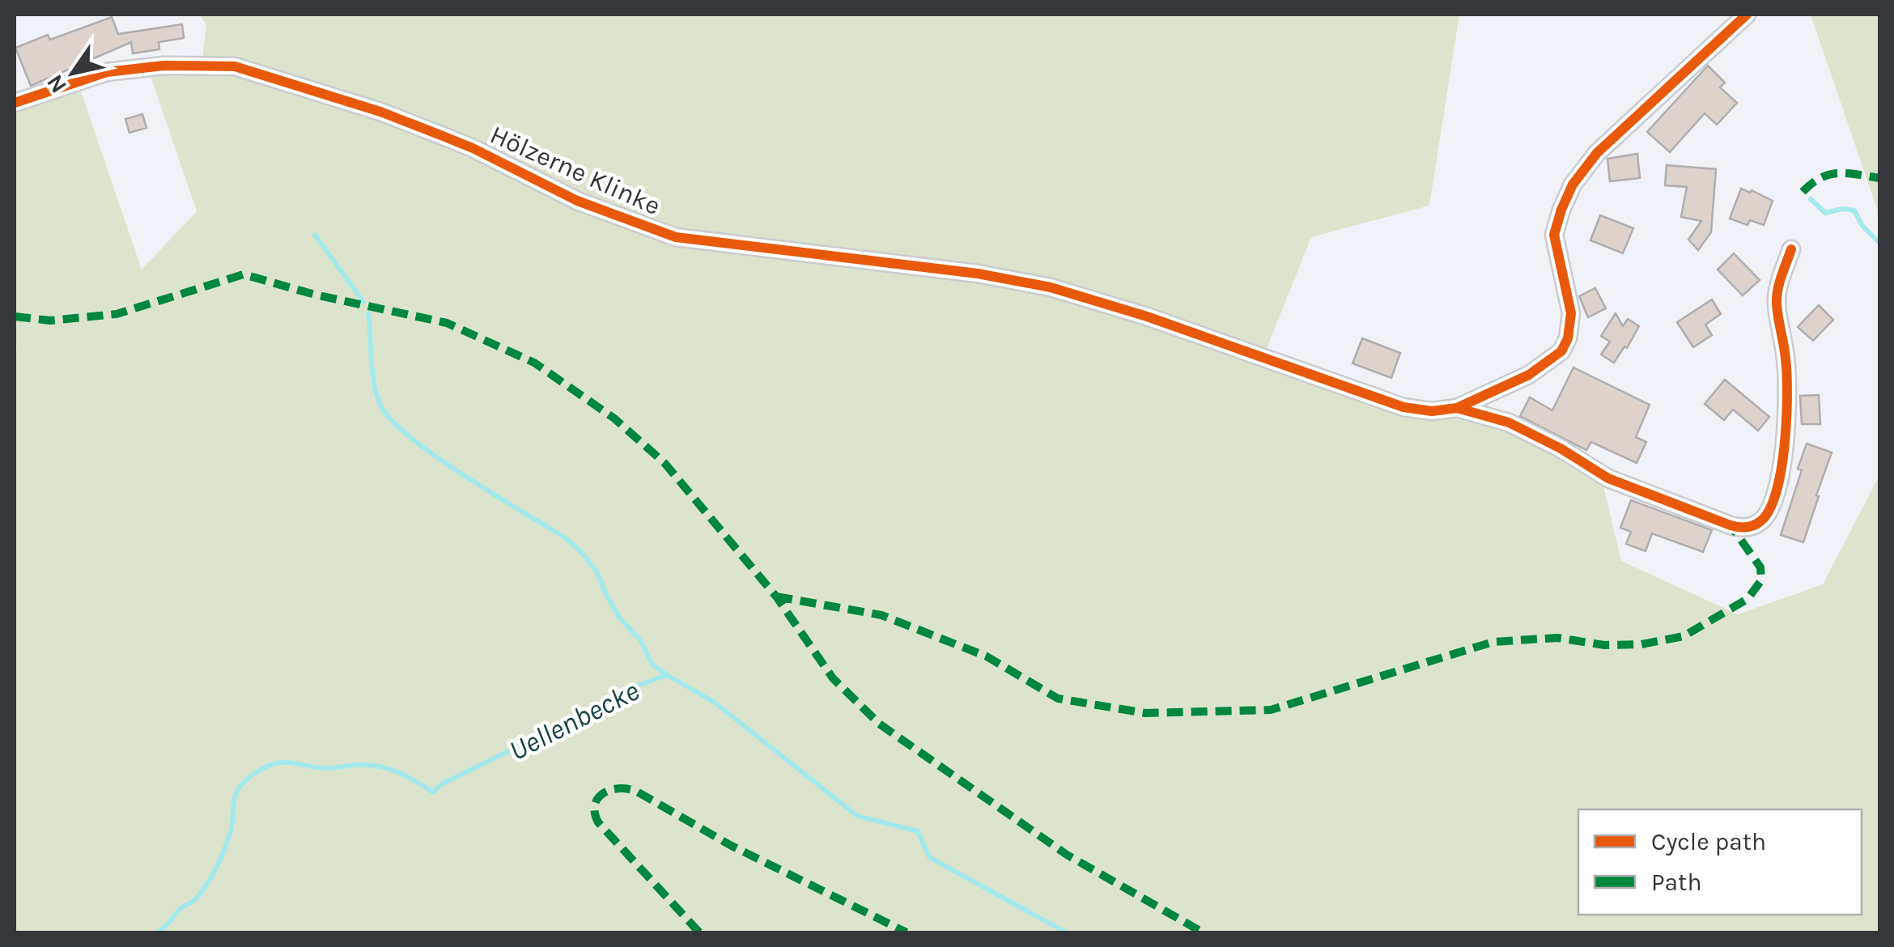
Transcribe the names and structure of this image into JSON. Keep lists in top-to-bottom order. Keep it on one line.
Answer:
{"streets":{"street":["Hölzerne Klinke"]},"water":["Uellenbecke"],"legend":["Cycle path","Path"],"north":"bottom left"}
